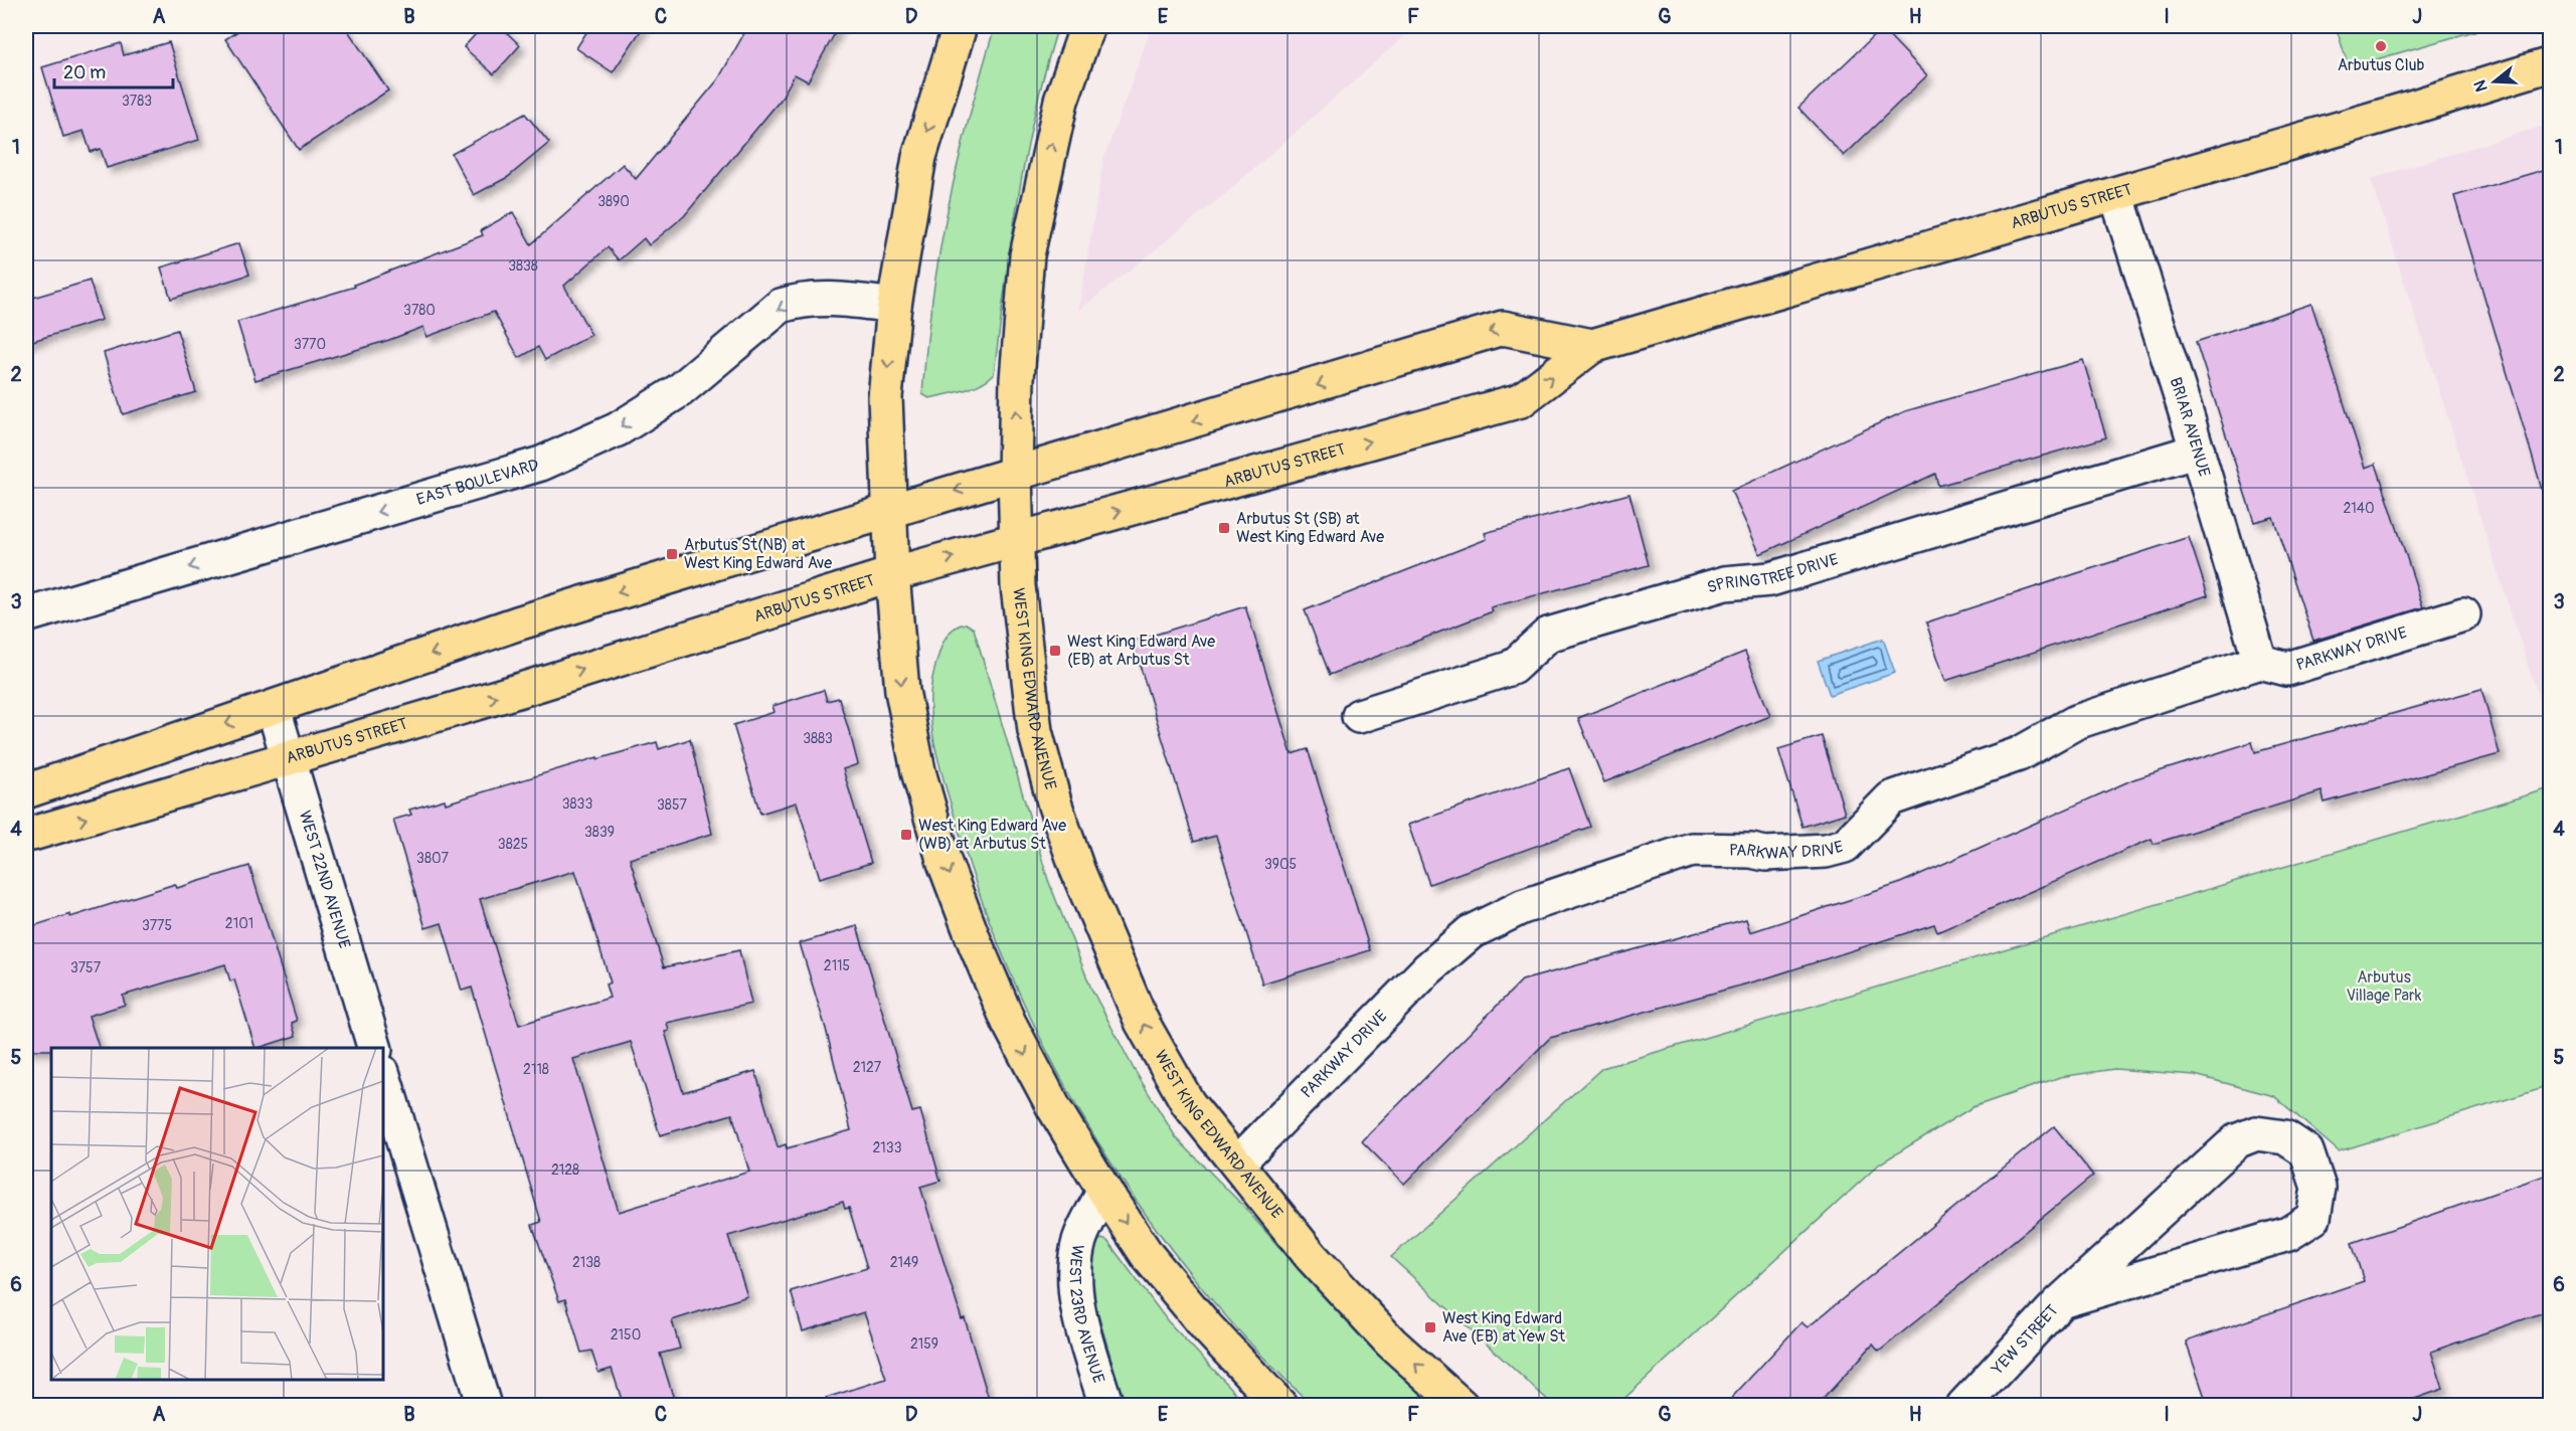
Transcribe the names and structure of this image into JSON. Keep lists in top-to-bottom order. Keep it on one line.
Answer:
{"streets":{"main road":["ARBUTUS STREET","WEST KING EDWARD AVENUE"],"street":["BRIAR AVENUE","EAST BOULEVARD","SPRINGTREE DRIVE","PARKWAY DRIVE","WEST 22ND AVENUE","WEST 23RD AVENUE","YEW STREET"]},"crossings":[["ARBUTUS STREET","BRIAR AVENUE"],["ARBUTUS STREET","WEST KING EDWARD AVENUE"],["ARBUTUS STREET","WEST 22ND AVENUE"],["BRIAR AVENUE","SPRINGTREE DRIVE"],["BRIAR AVENUE","PARKWAY DRIVE"],["PARKWAY DRIVE","WEST KING EDWARD AVENUE"]],"one_way":["EAST BOULEVARD"],"parks":["Arbutus Village Park"],"places":{"other":["Arbutus Club"],"transit":["Arbutus St (SB) at West King Edward Ave","Arbutus St(NB) at West King Edward Ave","West King Edward Ave (EB) at Arbutus St","West King Edward Ave (WB) at Arbutus St","West King Edward Ave (EB) at Yew St"]},"house_numbers":["3783","3890","3838","3780","3770","2140","3883","3833","3857","3839","3825","3807","3905","2101","3775","2115","3757","2127","2118","2133","2128","2138","2149","2150","2159"],"scale_bar":"20 m","north":"left","grid":{"columns":["A","B","C","D","E","F","G","H","I","J"],"rows":["1","2","3","4","5","6"]}}
